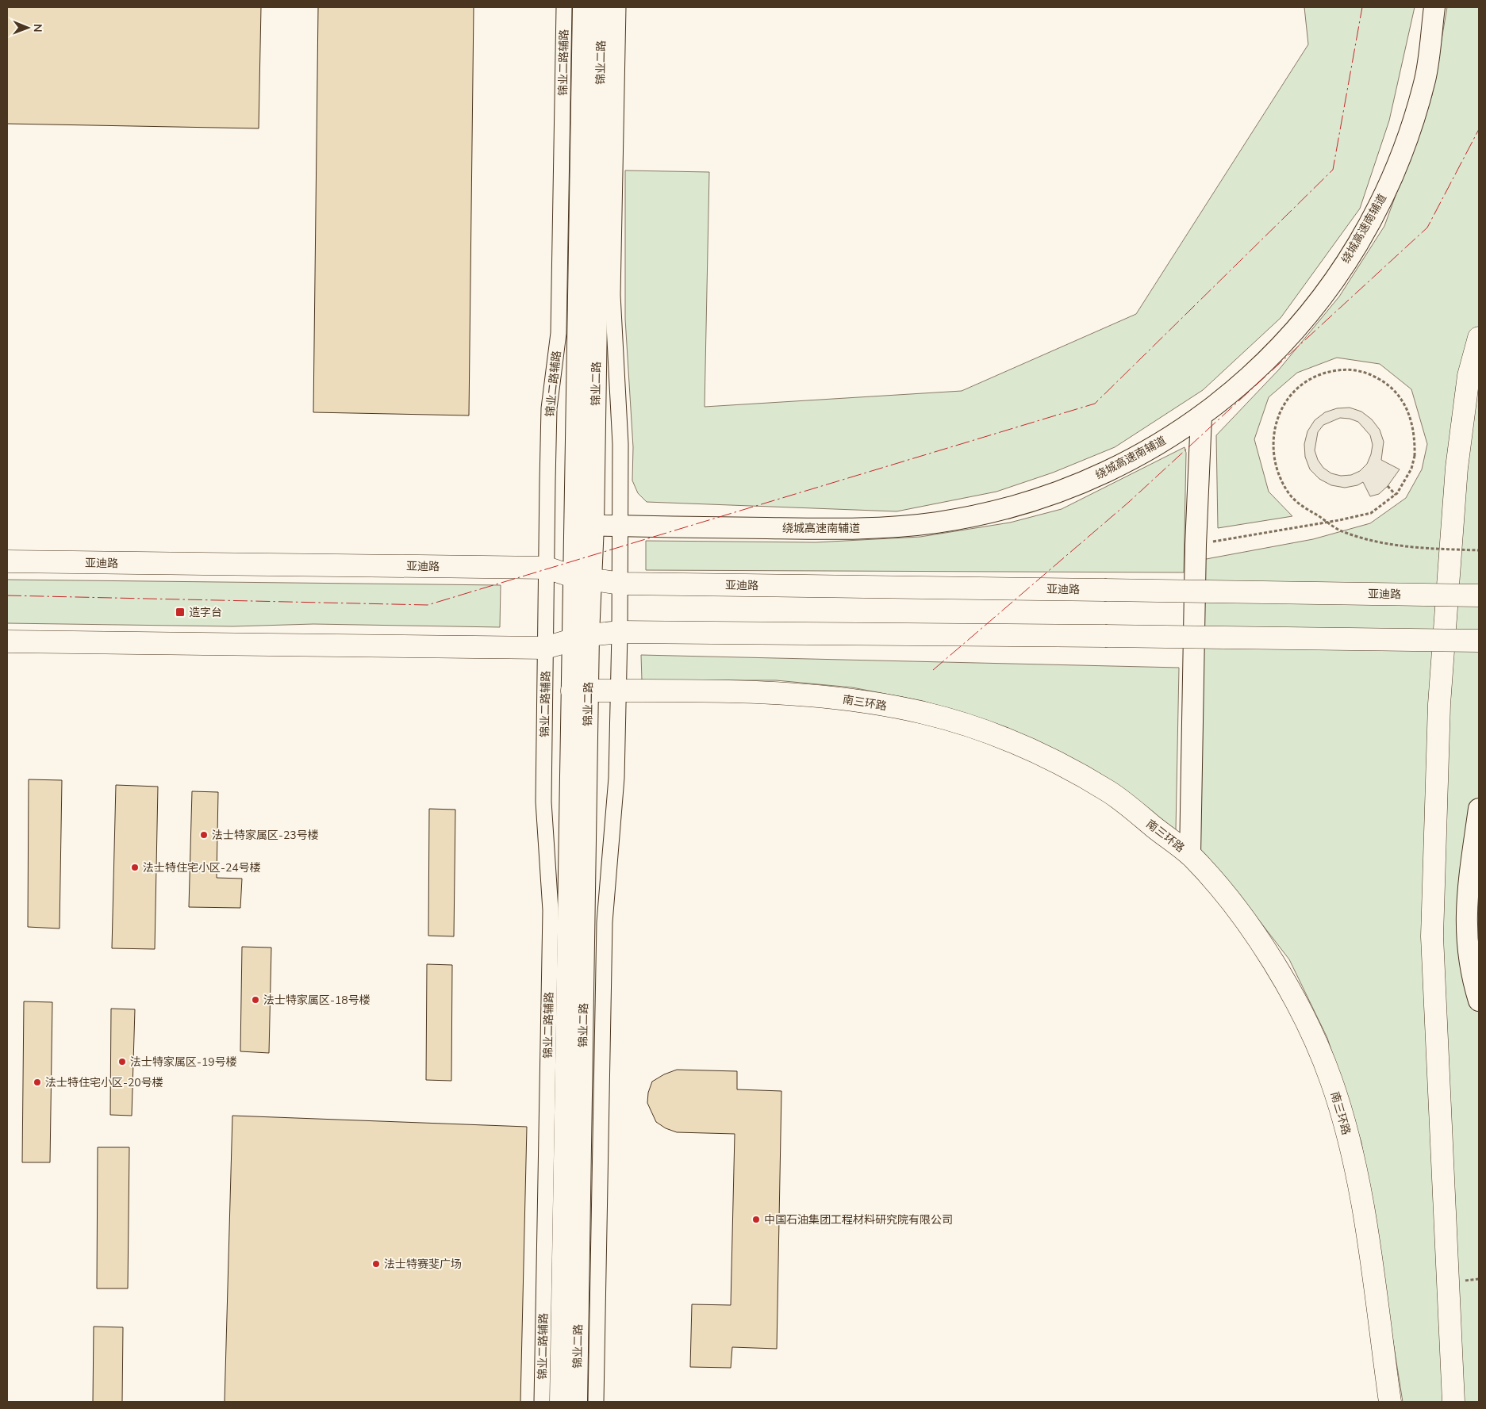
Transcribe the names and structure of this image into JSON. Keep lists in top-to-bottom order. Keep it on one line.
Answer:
{"streets":{"highway":["亚迪路","南三环路"],"main road":["锦业二路","绕城高速南辅道"],"street":["锦业二路辅路"]},"crossings":[["锦业二路辅路","亚迪路"],["锦业二路","绕城高速南辅道"],["锦业二路","亚迪路"],["锦业二路","南三环路"]],"places":{"transit":["造字台"],"other":["法士特家属区-23号楼","法士特住宅小区-24号楼","法士特家属区-18号楼","法士特家属区-19号楼","法士特住宅小区-20号楼","中国石油集团工程材料研究院有限公司","法士特赛斐广场"]},"north":"right"}
